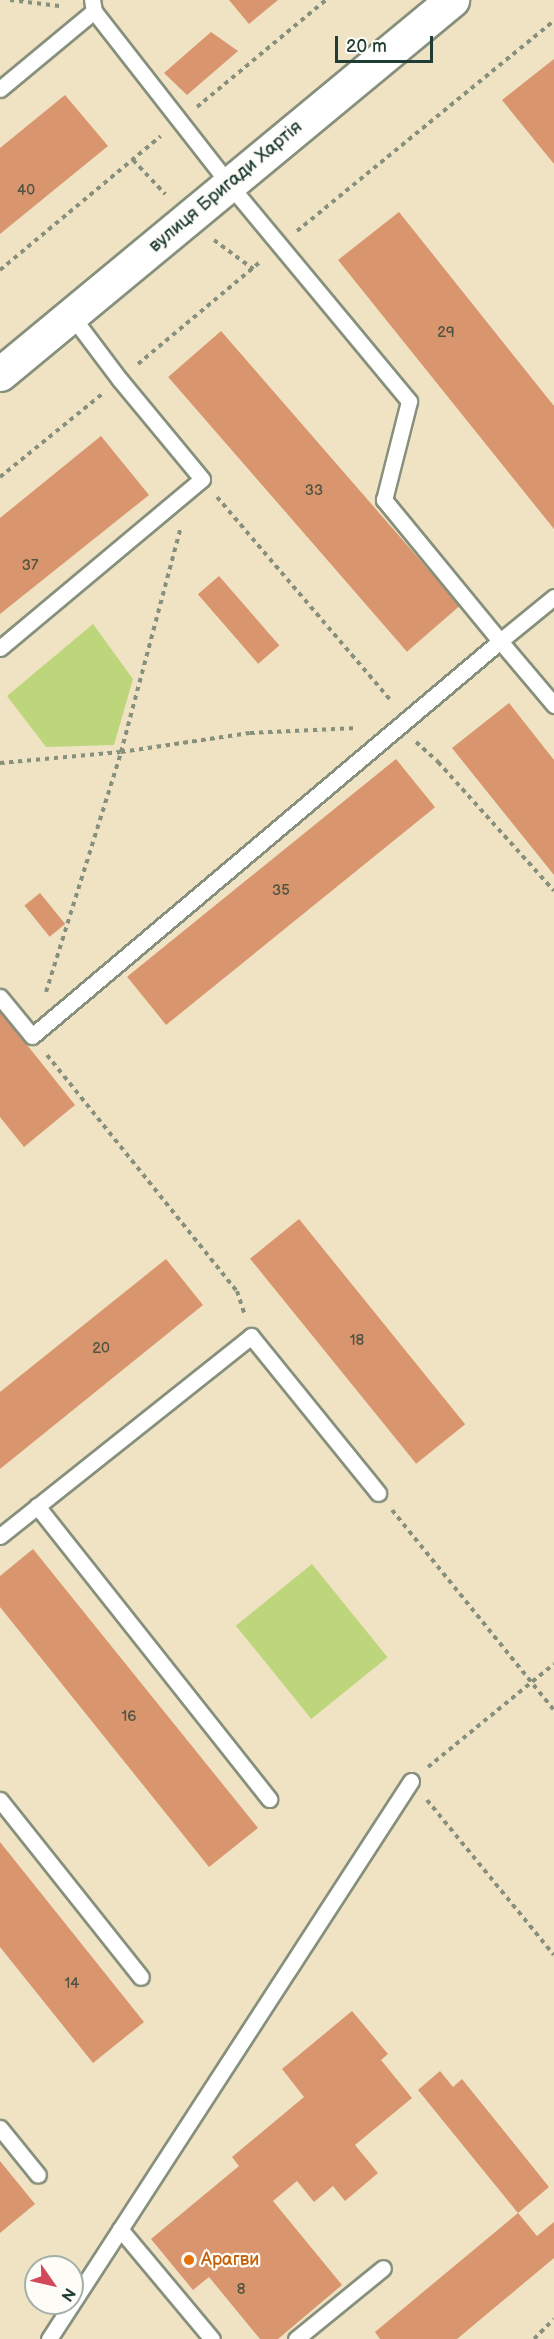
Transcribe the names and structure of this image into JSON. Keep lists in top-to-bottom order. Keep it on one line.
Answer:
{"streets":{"street":["вулиця Бригади Хартія"]},"places":["Арагви"],"house_numbers":["40","29","33","37","35","18","20","16","14","8"],"scale_bar":"20 m","north":"bottom right"}
